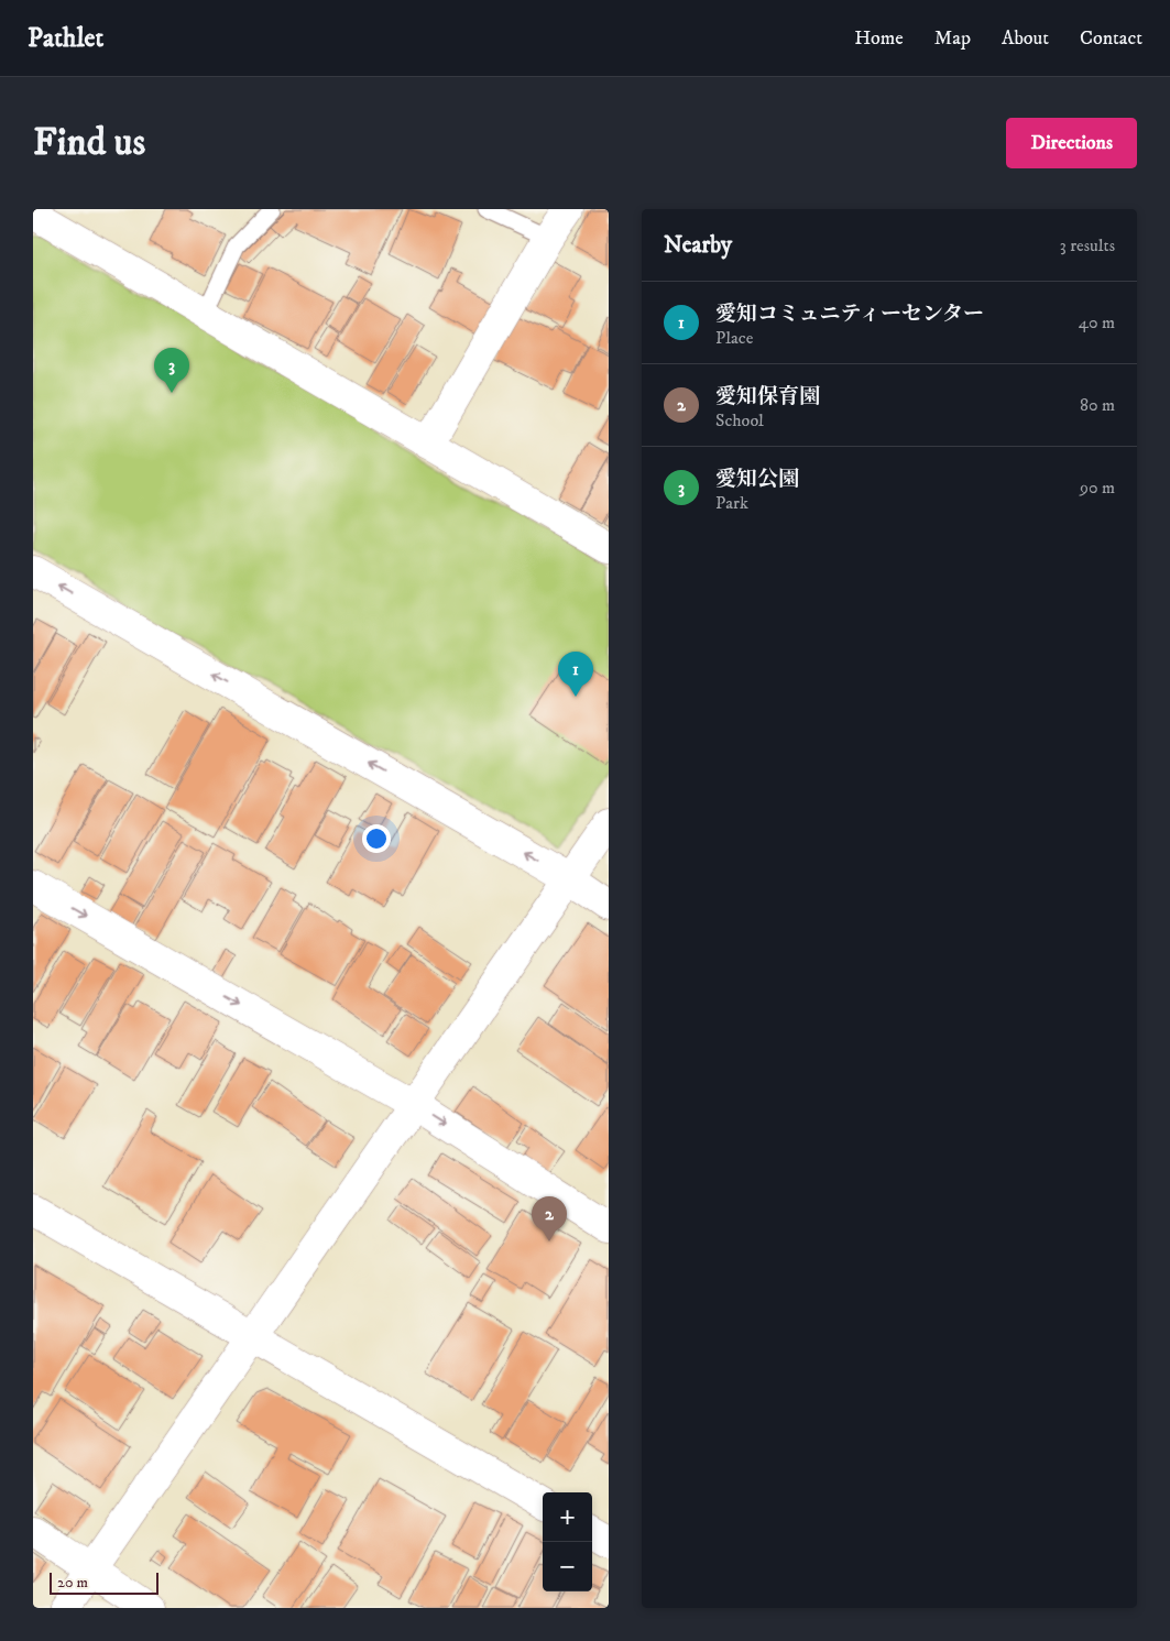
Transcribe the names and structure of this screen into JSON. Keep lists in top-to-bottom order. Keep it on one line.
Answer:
{"scale_bar":"20 m","page":{"header":"Pathlet","nav":["Home","Map","About","Contact"],"buttons":"Directions","title":"Find us","heading":["Nearby","3 results"],"list":[{"mark":"1","name":"愛知コミュニティーセンター","note":"Place","value":"40 m"},{"mark":"2","name":"愛知保育園","note":"School","value":"80 m"},{"mark":"3","name":"愛知公園","note":"Park","value":"90 m"}],"pins":["3","1","2"],"map_buttons":["+","−"],"scale":"20 m"}}
